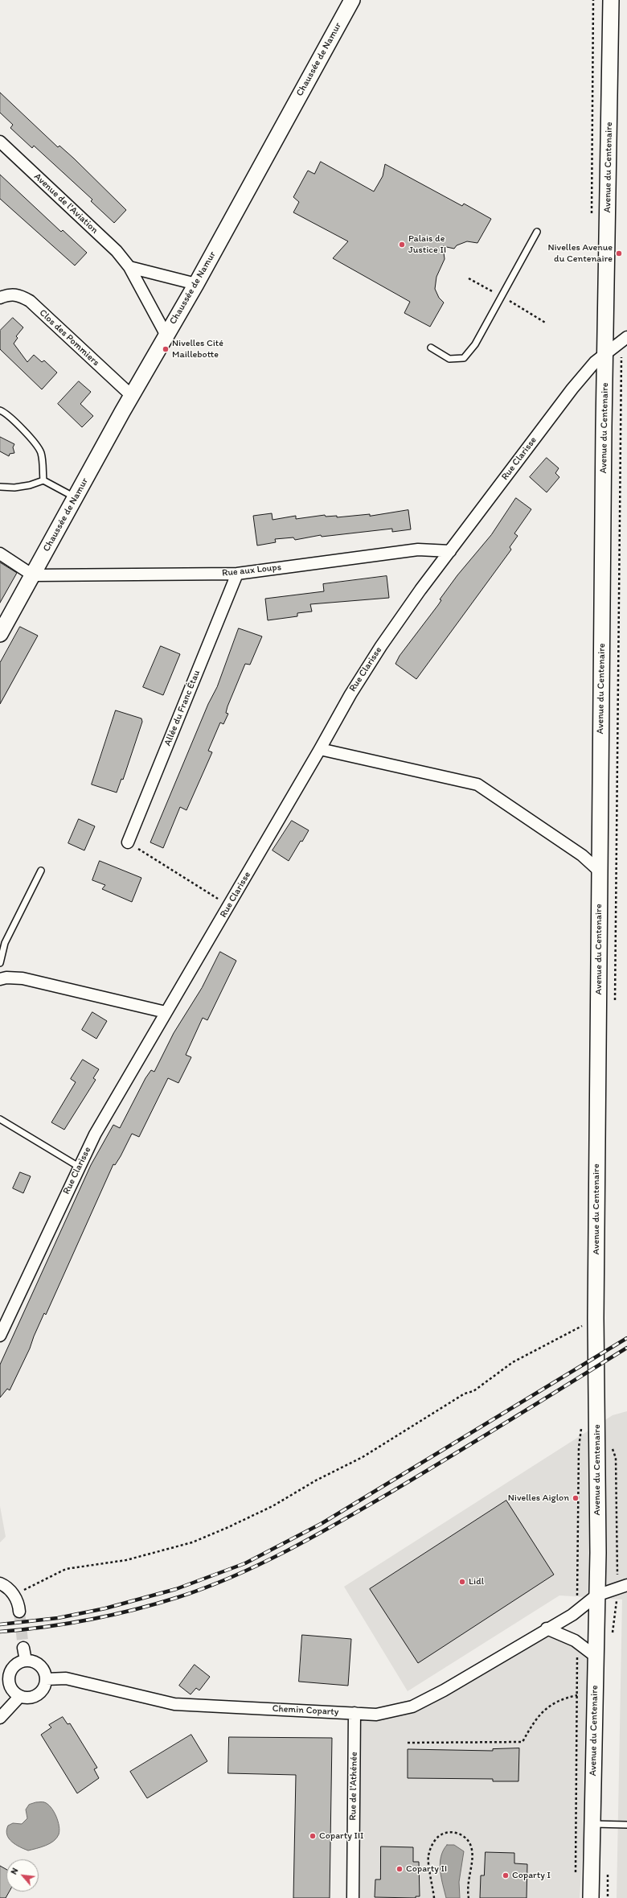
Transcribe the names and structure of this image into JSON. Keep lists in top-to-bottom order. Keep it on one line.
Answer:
{"streets":{"main road":["Chaussée de Namur","Avenue du Centenaire"],"street":["Avenue de l'Aviation","Clos des Pommiers","Rue Clarisse","Rue aux Loups","Allée du Franc Étau","Chemin Coparty","Rue de l'Athénée"]},"crossings":[["Chaussée de Namur","Avenue de l'Aviation"],["Chaussée de Namur","Clos des Pommiers"],["Chaussée de Namur","Rue aux Loups"],["Avenue du Centenaire","Rue Clarisse"],["Avenue du Centenaire","Chemin Coparty"],["Rue Clarisse","Rue aux Loups"],["Rue aux Loups","Allée du Franc Étau"],["Chemin Coparty","Rue de l'Athénée"]],"places":["Palais de Justice II","Nivelles Avenue du Centenaire","Nivelles Cité Maillebotte","Nivelles Aiglon","Lidl","Coparty III","Coparty II","Coparty I"],"north":"top left"}
